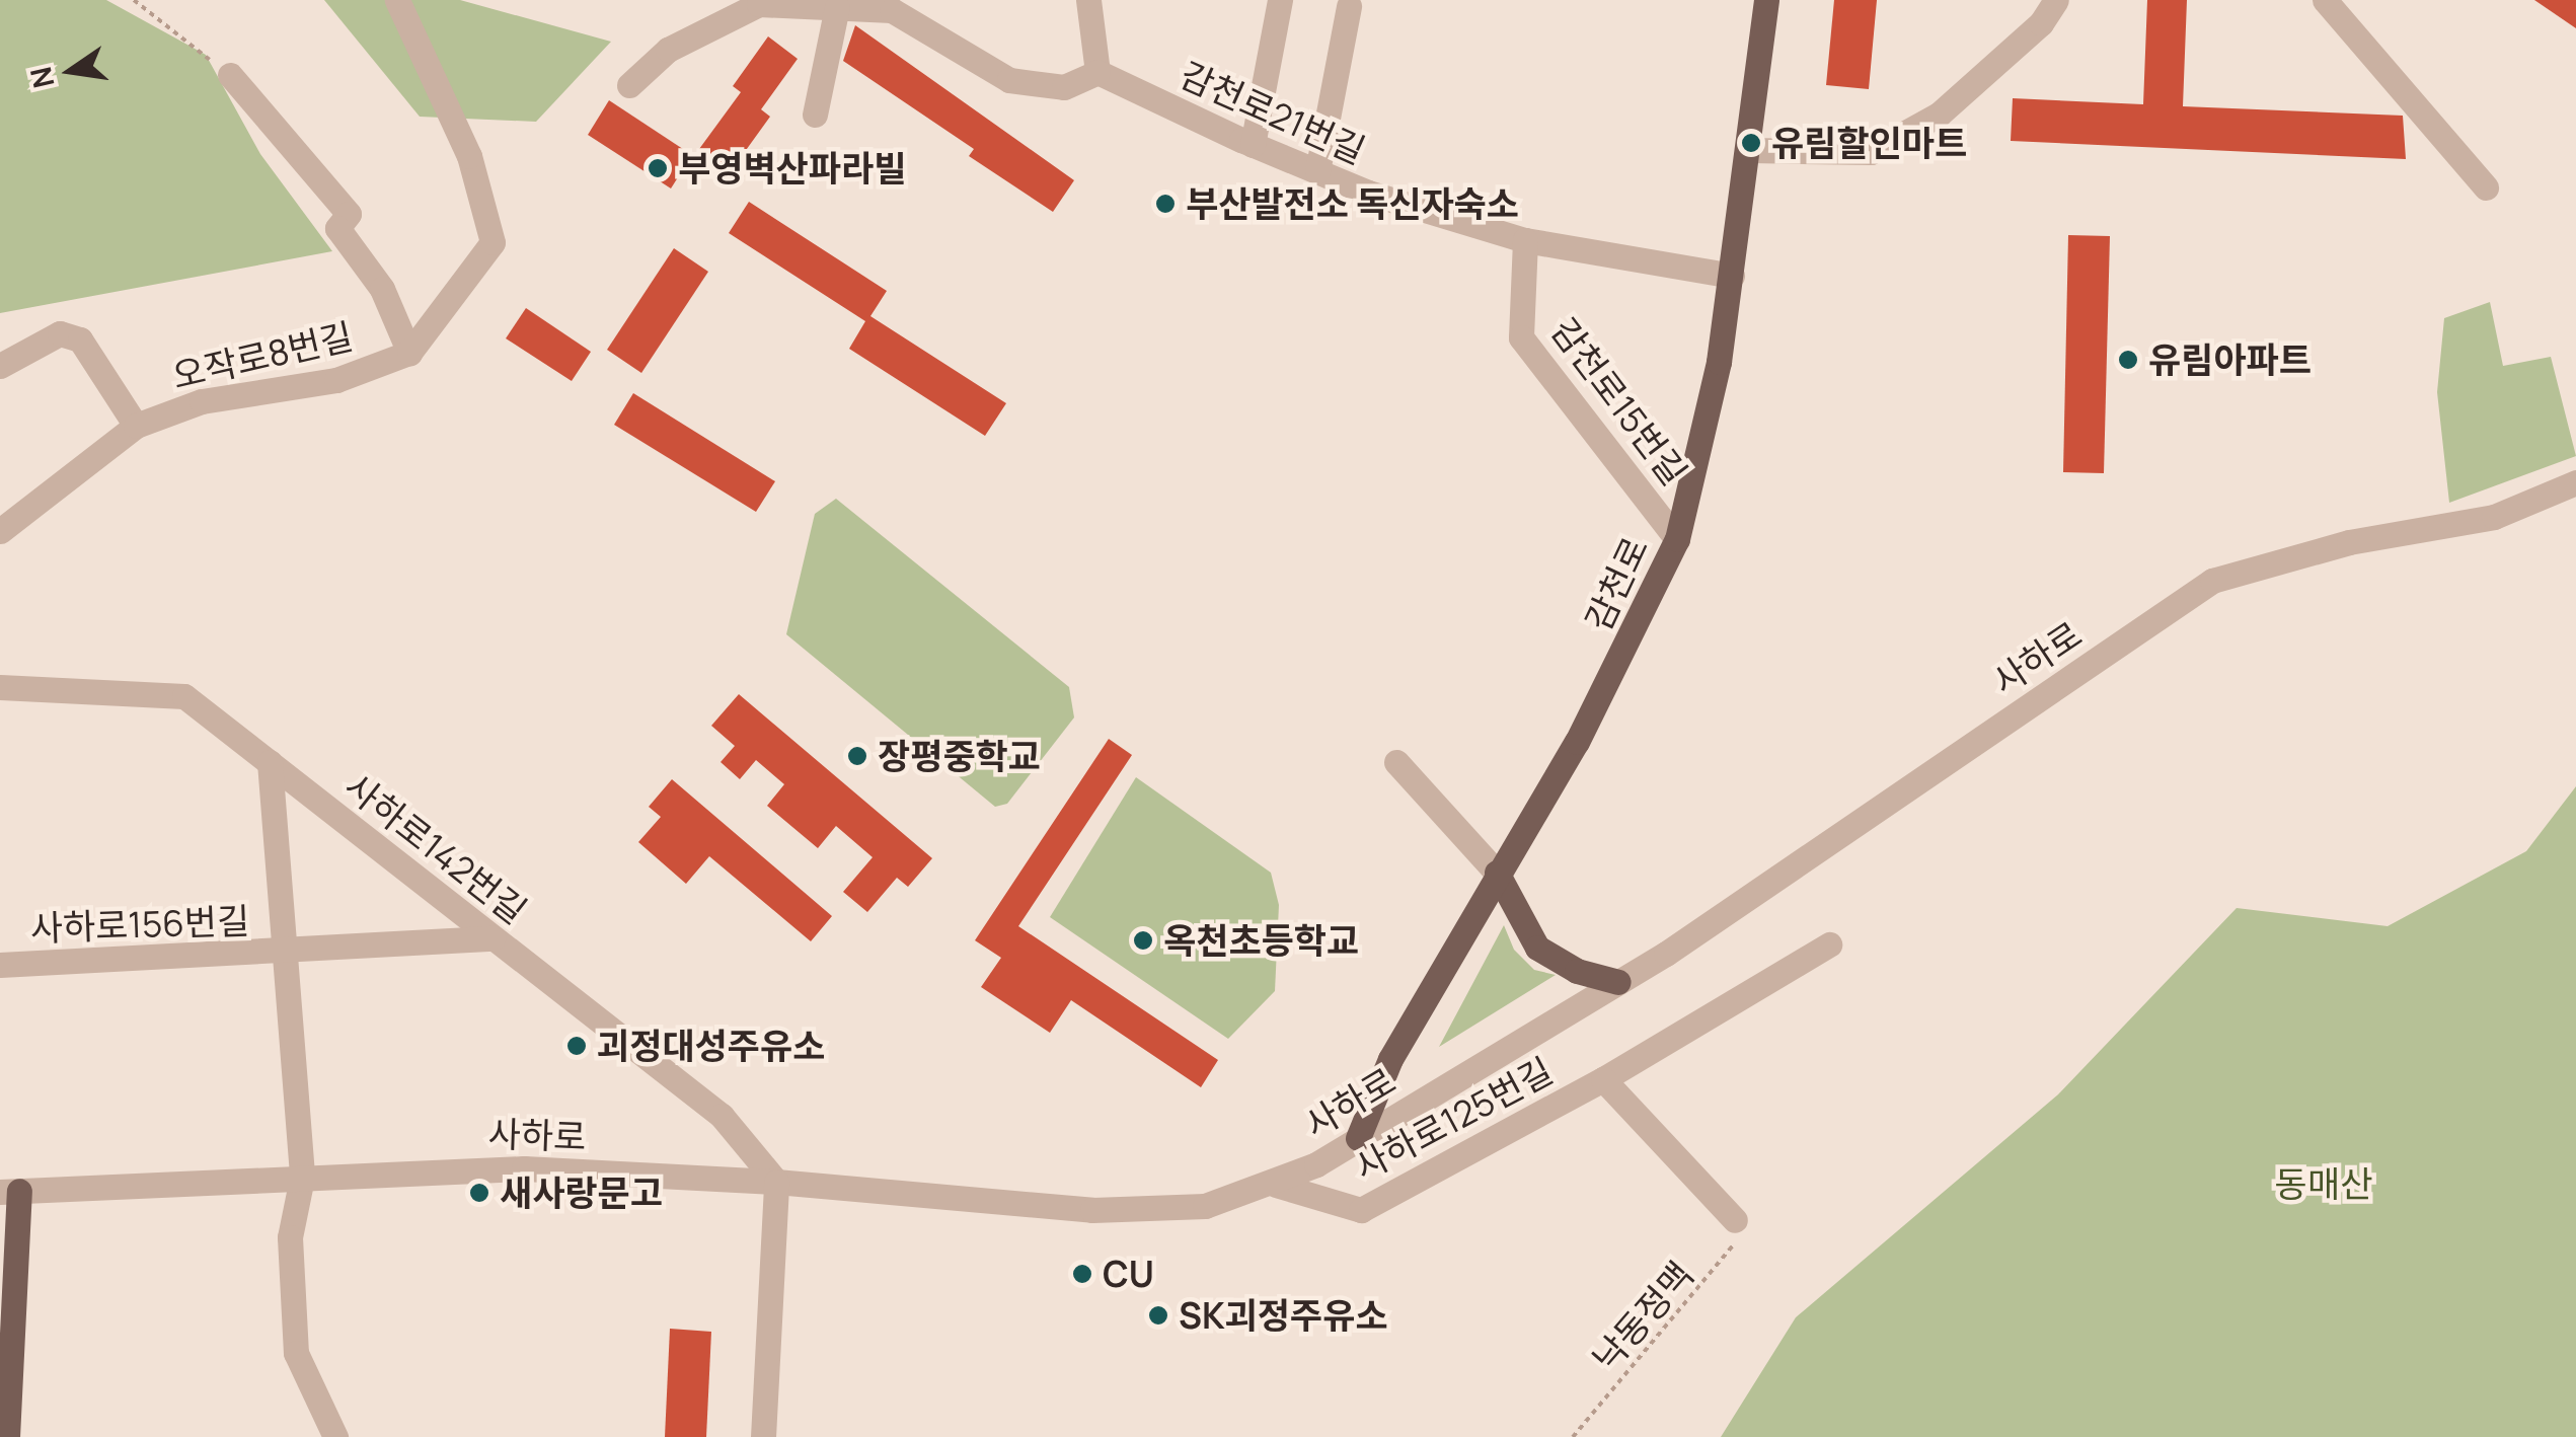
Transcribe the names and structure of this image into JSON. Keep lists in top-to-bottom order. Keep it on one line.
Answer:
{"streets":{"main road":["감천로"],"street":["감천로21번길","오작로8번길","감천로15번길","사하로","사하로142번길","사하로156번길","사하로125번길"],"path":["낙동정맥"]},"crossings":[["감천로21번길","감천로15번길"],["감천로21번길","감천로"],["감천로15번길","감천로"],["감천로","사하로"],["사하로","사하로142번길"],["사하로","사하로156번길"],["사하로","사하로125번길"],["사하로142번길","사하로156번길"],["사하로125번길","낙동정맥"]],"parks":["동매산"],"places":["유림할인마트","부영벽산파라빌","부산발전소 독신자숙소","유림아파트","장평중학교","옥천초등학교","괴정대성주유소","새사랑문고","CU","SK괴정주유소"],"north":"left"}
